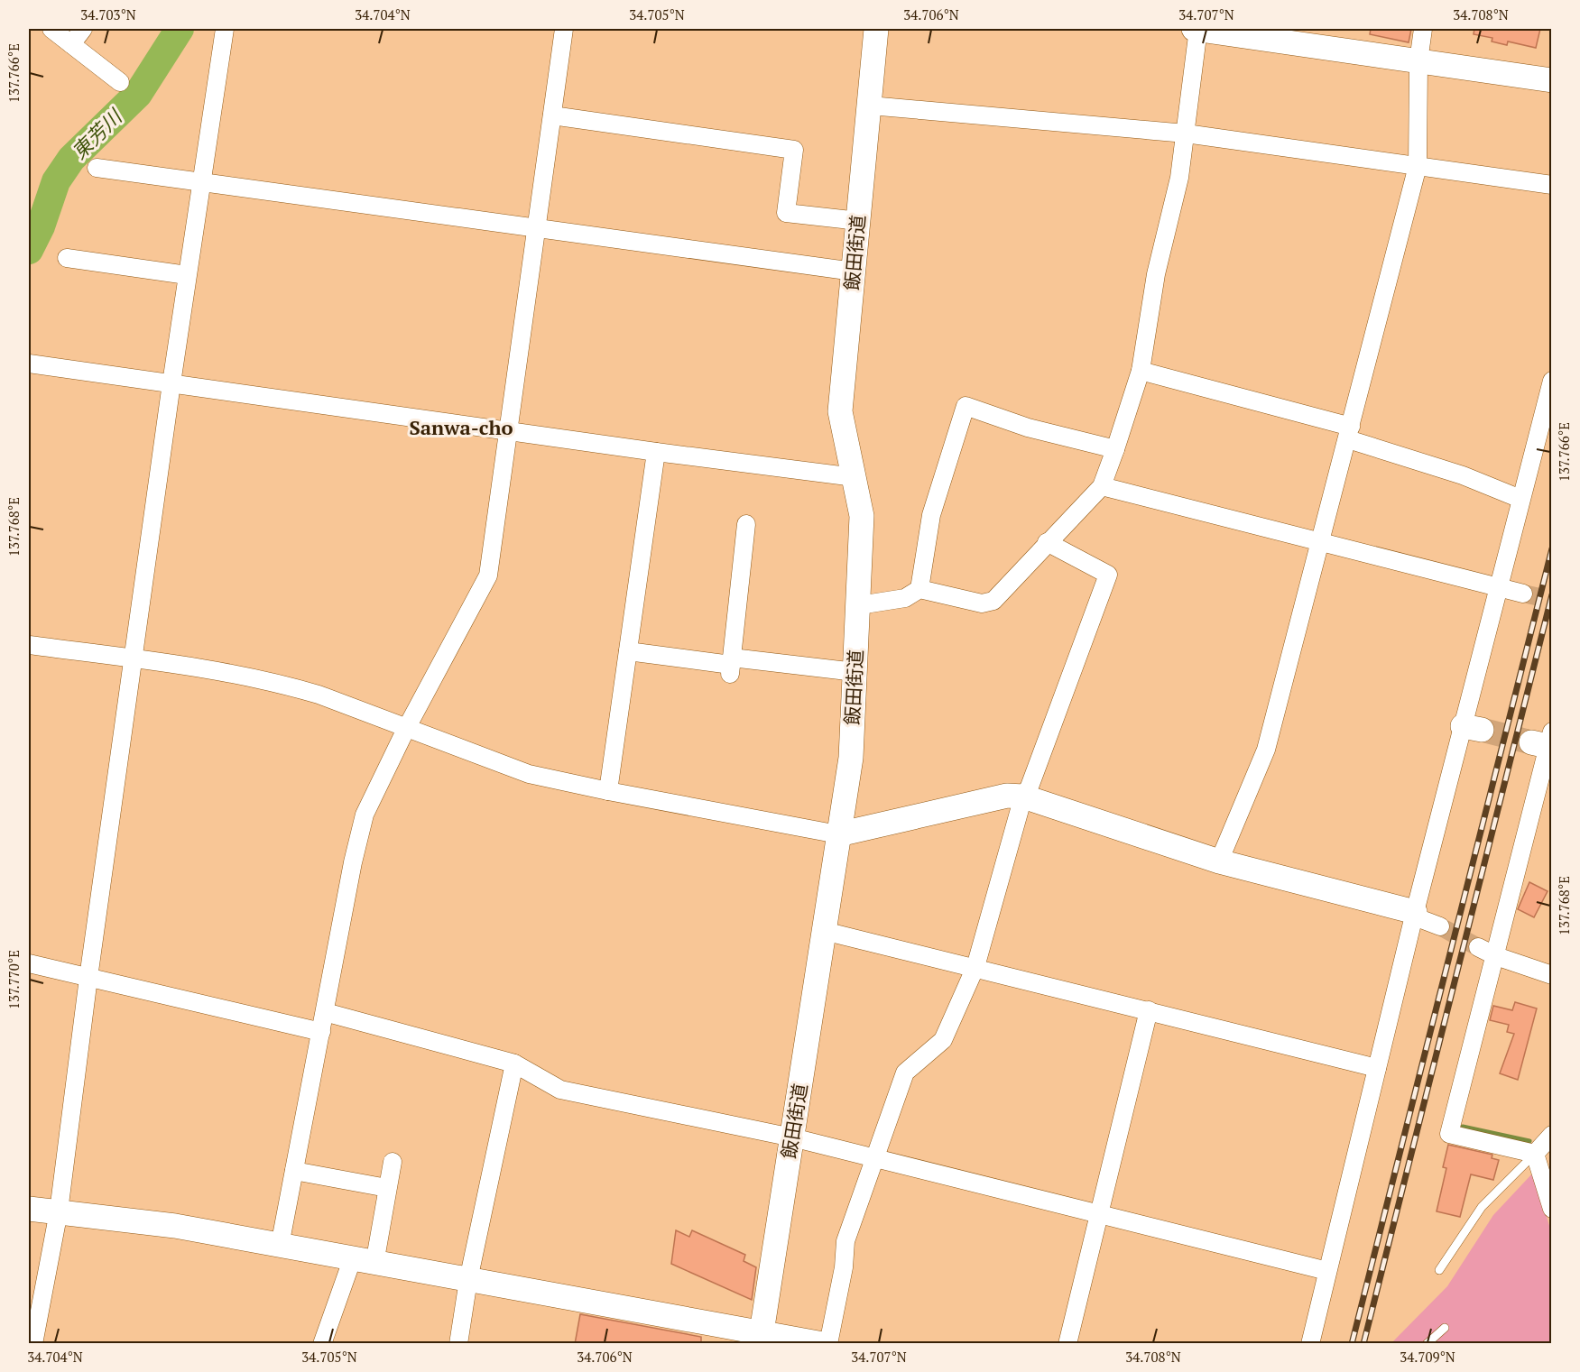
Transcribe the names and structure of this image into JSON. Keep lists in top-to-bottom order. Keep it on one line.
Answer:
{"streets":{"street":["飯田街道"]},"districts":["Sanwa-cho"],"water":["東芳川"],"coordinates":["34.703°N","34.704°N","34.705°N","34.706°N","34.707°N","34.708°N","137.766°E","137.768°E","137.770°E","34.709°N"]}
